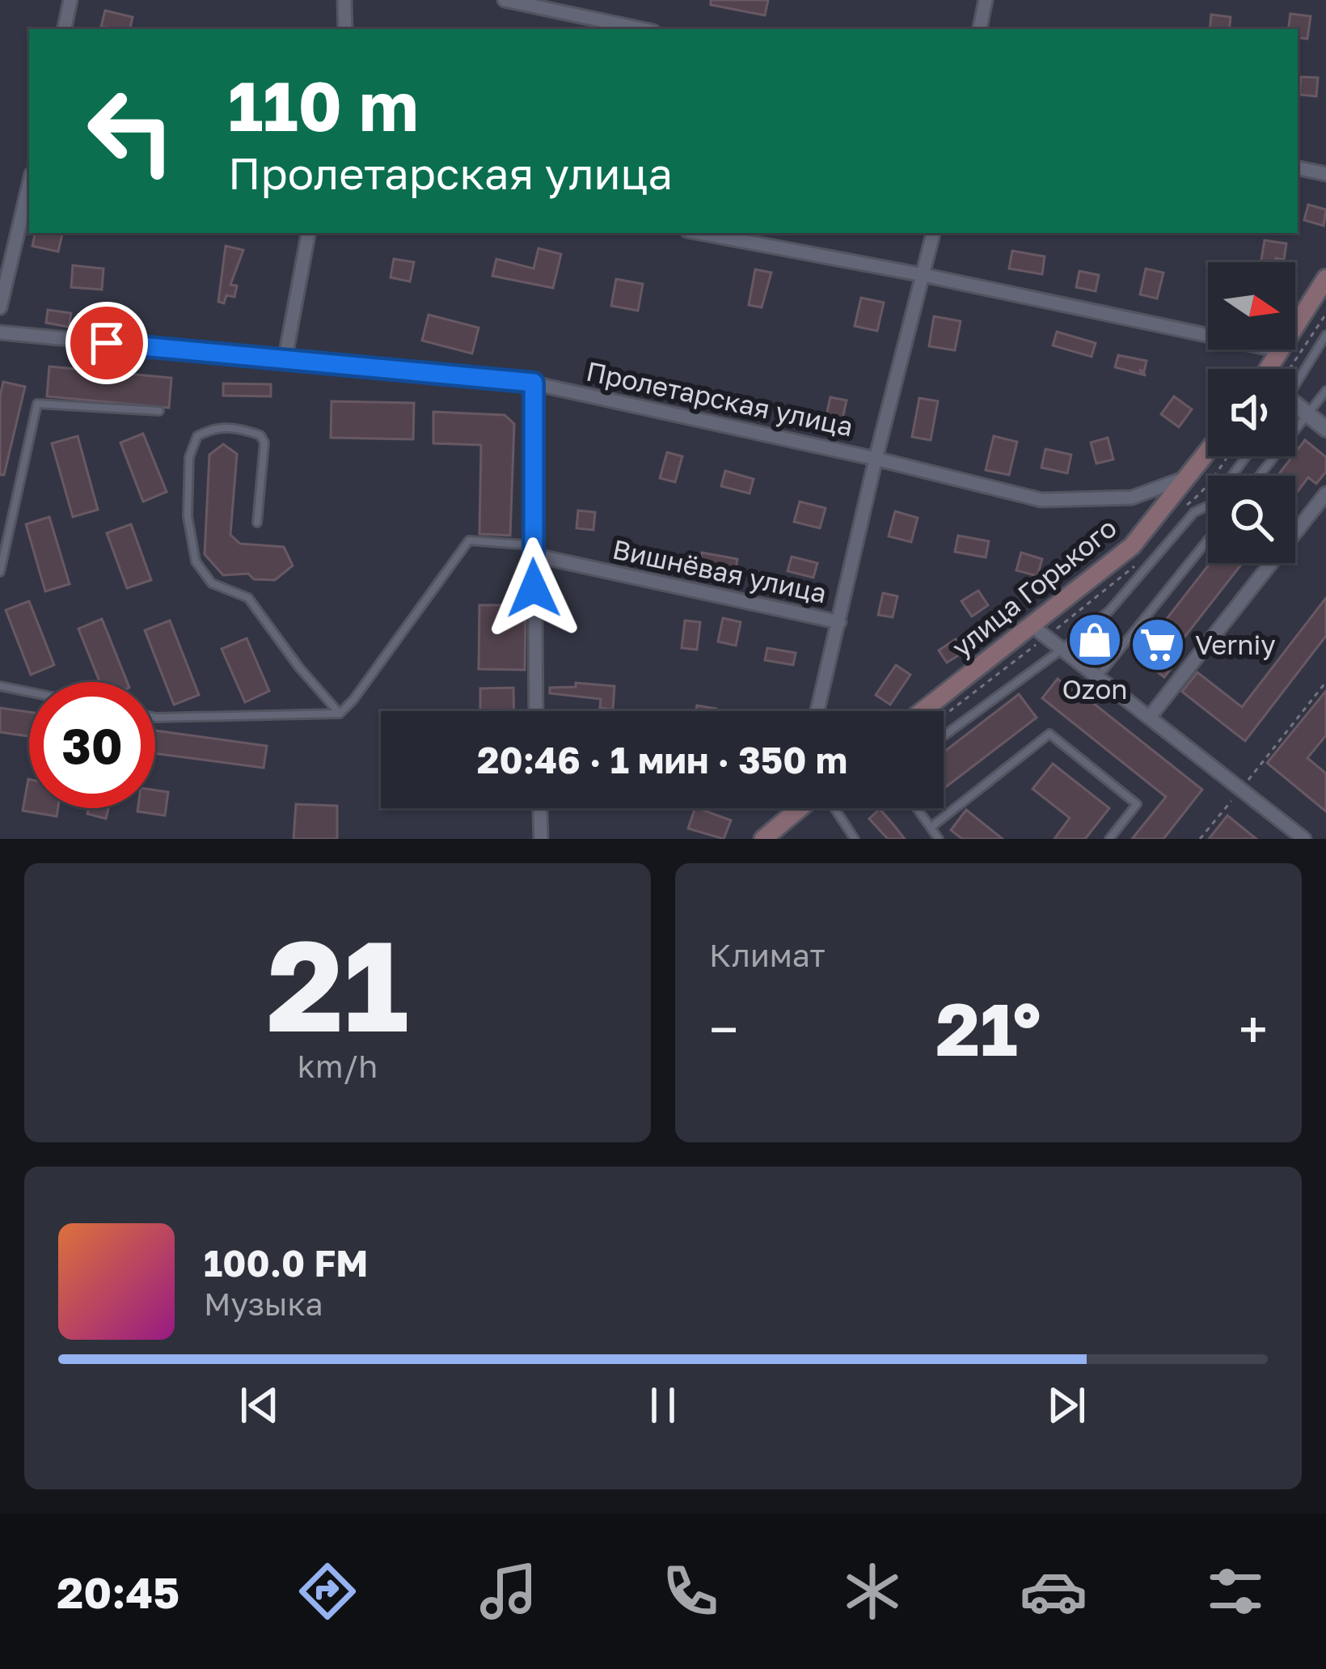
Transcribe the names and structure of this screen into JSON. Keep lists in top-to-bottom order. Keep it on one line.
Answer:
{"streets":{"main road":["улица Горького"],"street":["Пролетарская улица","Вишнёвая улица"]},"crossings":[["Пролетарская улица","улица Горького"]],"places":{"shop":["Ozon"],"supermarket":["Verniy"]},"north":"right","page":{"turn":["110 m","Пролетарская улица"],"limit":"30","trip":"20:46 · 1 мин · 350 m","tile":[["21","km/h"],"Климат"],"heat":["−","21°","+"],"song":["100.0 FM","Музыка"],"tabs":"20:45"}}
